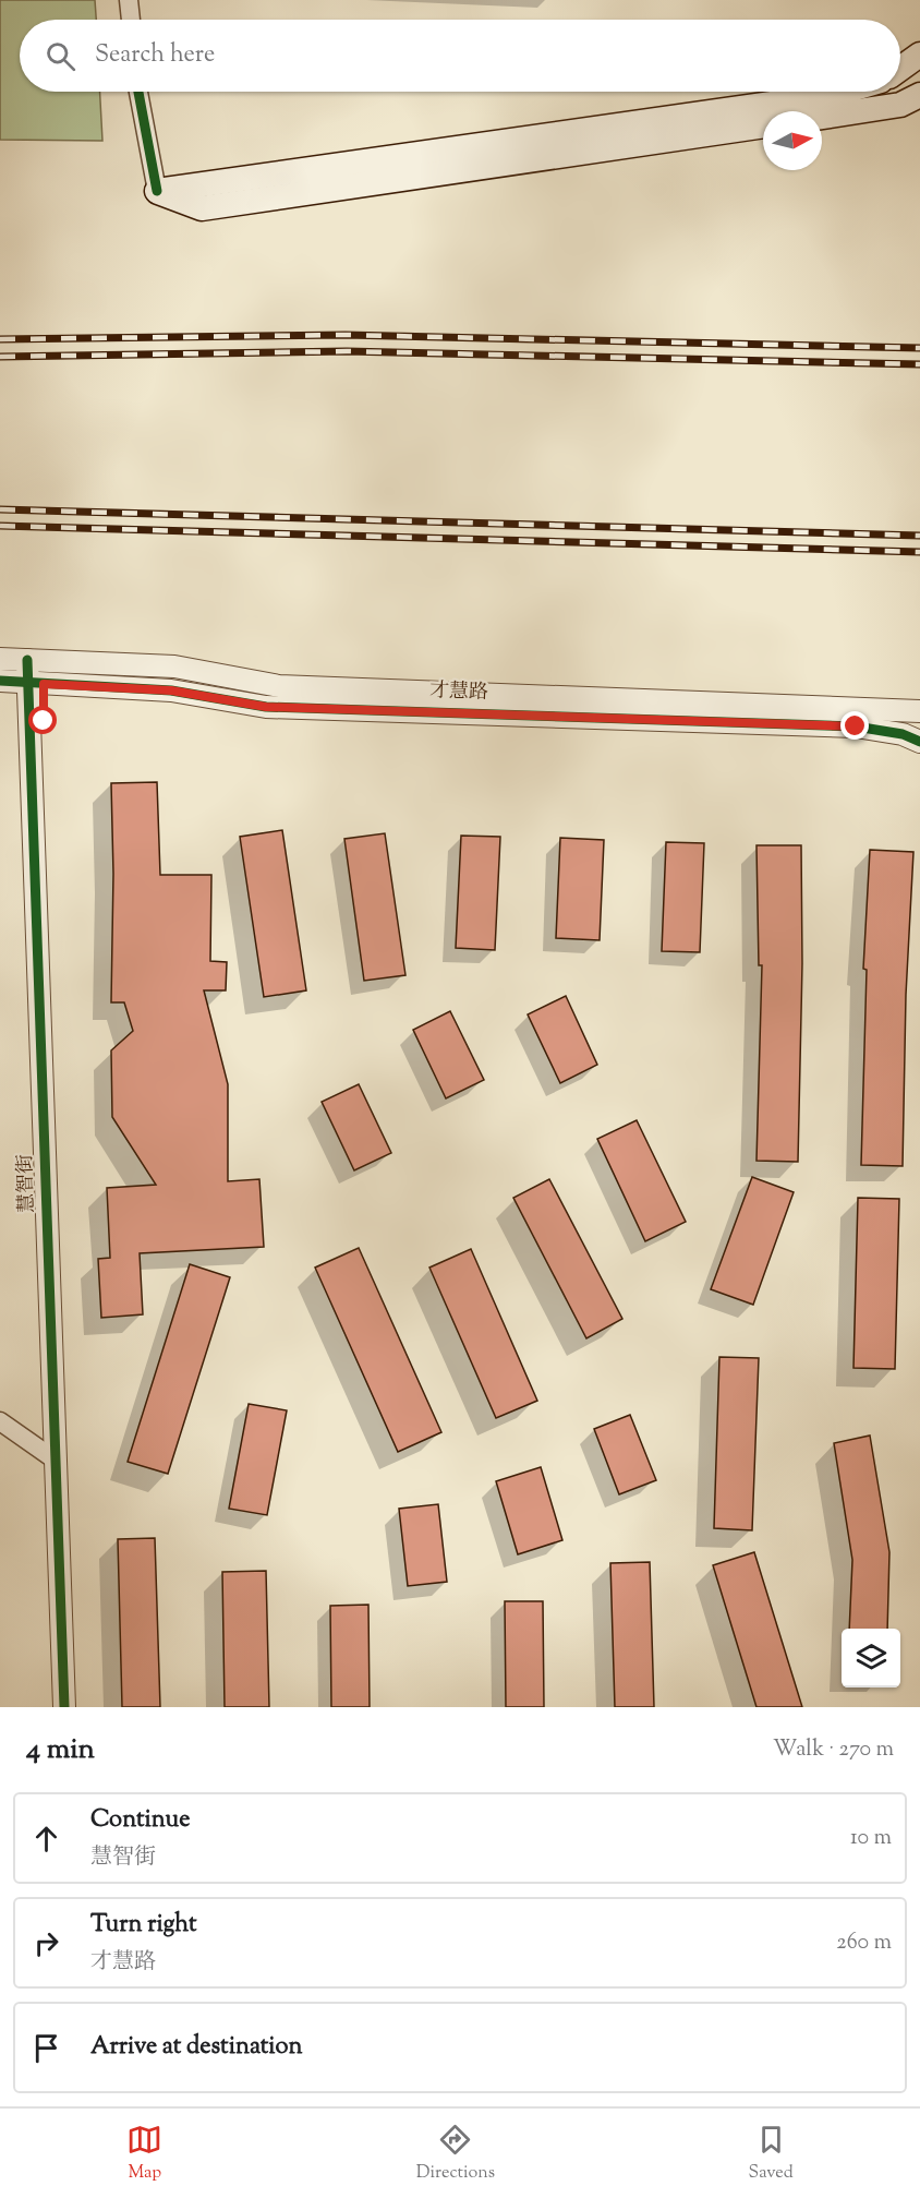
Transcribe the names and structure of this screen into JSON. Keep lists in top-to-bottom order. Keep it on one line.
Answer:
{"streets":{"street":["才慧路","慧智街"]},"crossings":[["才慧路","慧智街"]],"north":"right","page":{"search":"Search here","heading":["4 min","Walk · 270 m"],"list":[["Continue","慧智街","10 m"],["Turn right","才慧路","260 m"],"Arrive at destination"],"nav":["Map","Directions","Saved"]}}
